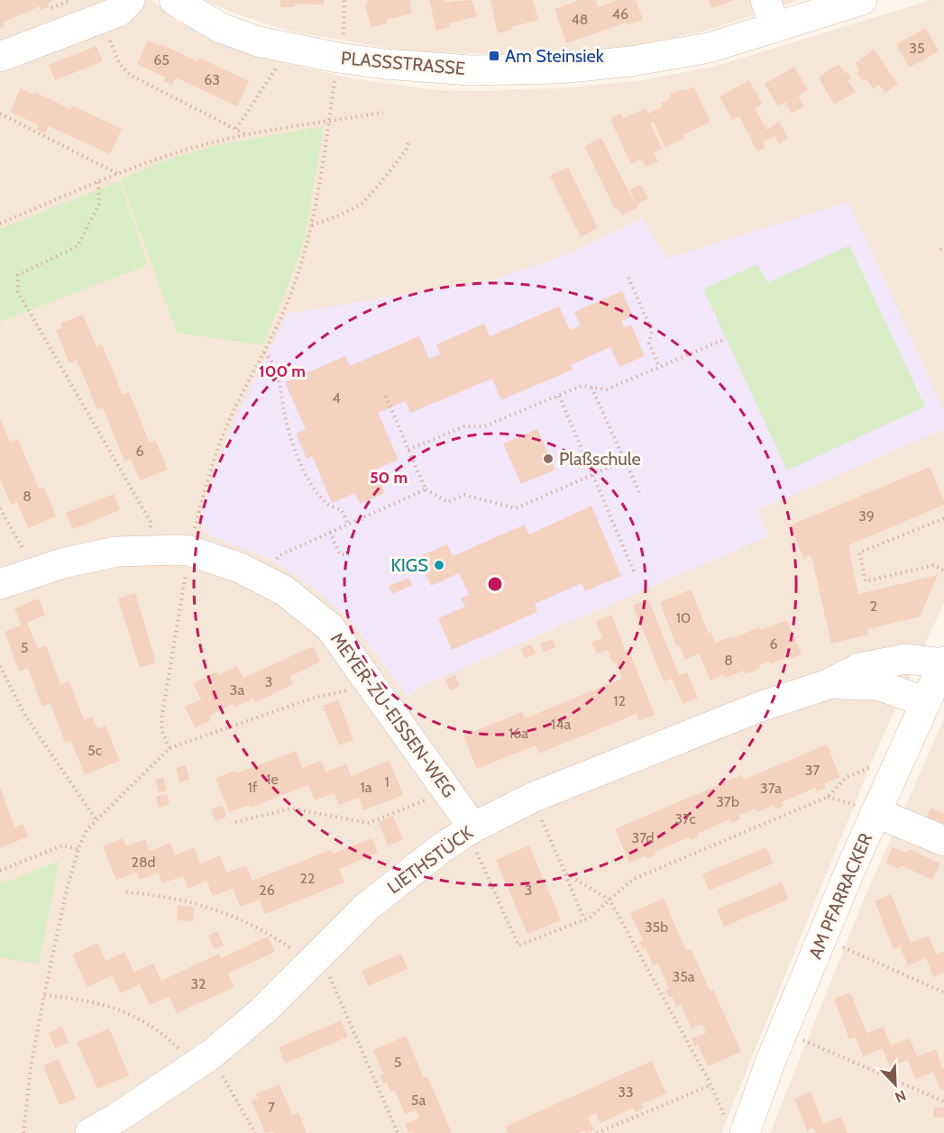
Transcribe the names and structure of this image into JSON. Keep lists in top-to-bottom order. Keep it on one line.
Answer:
{"streets":{"street":["PLASSSTRASSE","MEYER-ZU-EISSEN-WEG","LIETHSTÜCK","AM PFARRACKER"]},"crossings":[["MEYER-ZU-EISSEN-WEG","LIETHSTÜCK"],["LIETHSTÜCK","AM PFARRACKER"]],"places":{"transit":["Am Steinsiek"],"other":["Plaßschule","KIGS"]},"house_numbers":["46","48","35","65","63","4","6","8","39","2","10","6","5","8","3","3a","12","14a","16a","5c","37","1e","1","1f","1a","37a","37b","37c","37d","28d","22","26","3","35b","35a","32","5","33","5a","7"],"north":"bottom right","rings":["100 m","50 m"]}
